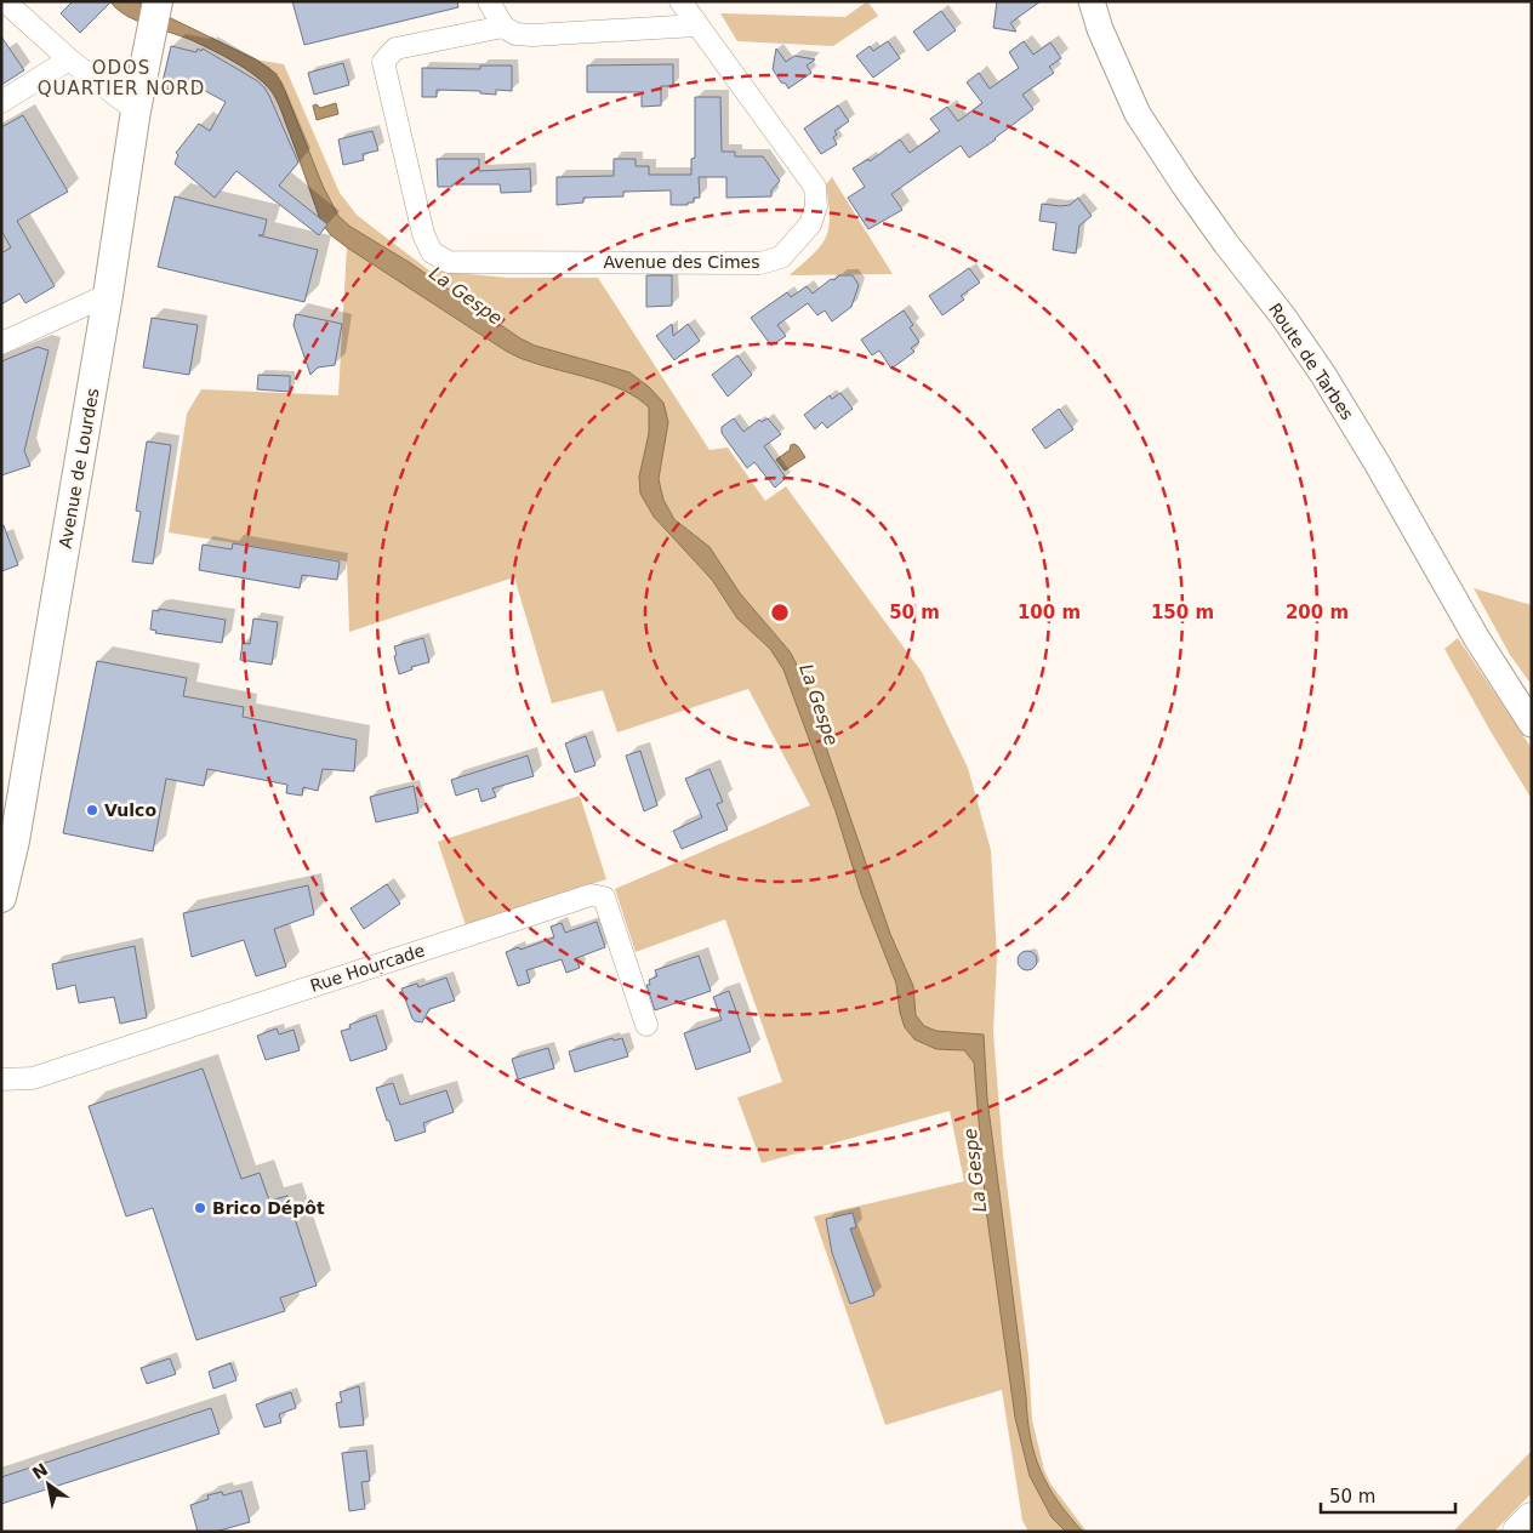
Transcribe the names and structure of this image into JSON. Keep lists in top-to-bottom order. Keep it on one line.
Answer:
{"streets":{"main road":["Avenue de Lourdes"],"street":["Avenue des Cimes","Route de Tarbes","Rue Hourcade"]},"districts":["ODOS QUARTIER NORD"],"water":["La Gespe"],"places":["Vulco","Brico Dépôt"],"scale_bar":"50 m","north":"top left","rings":["50 m","100 m","150 m","200 m"]}
